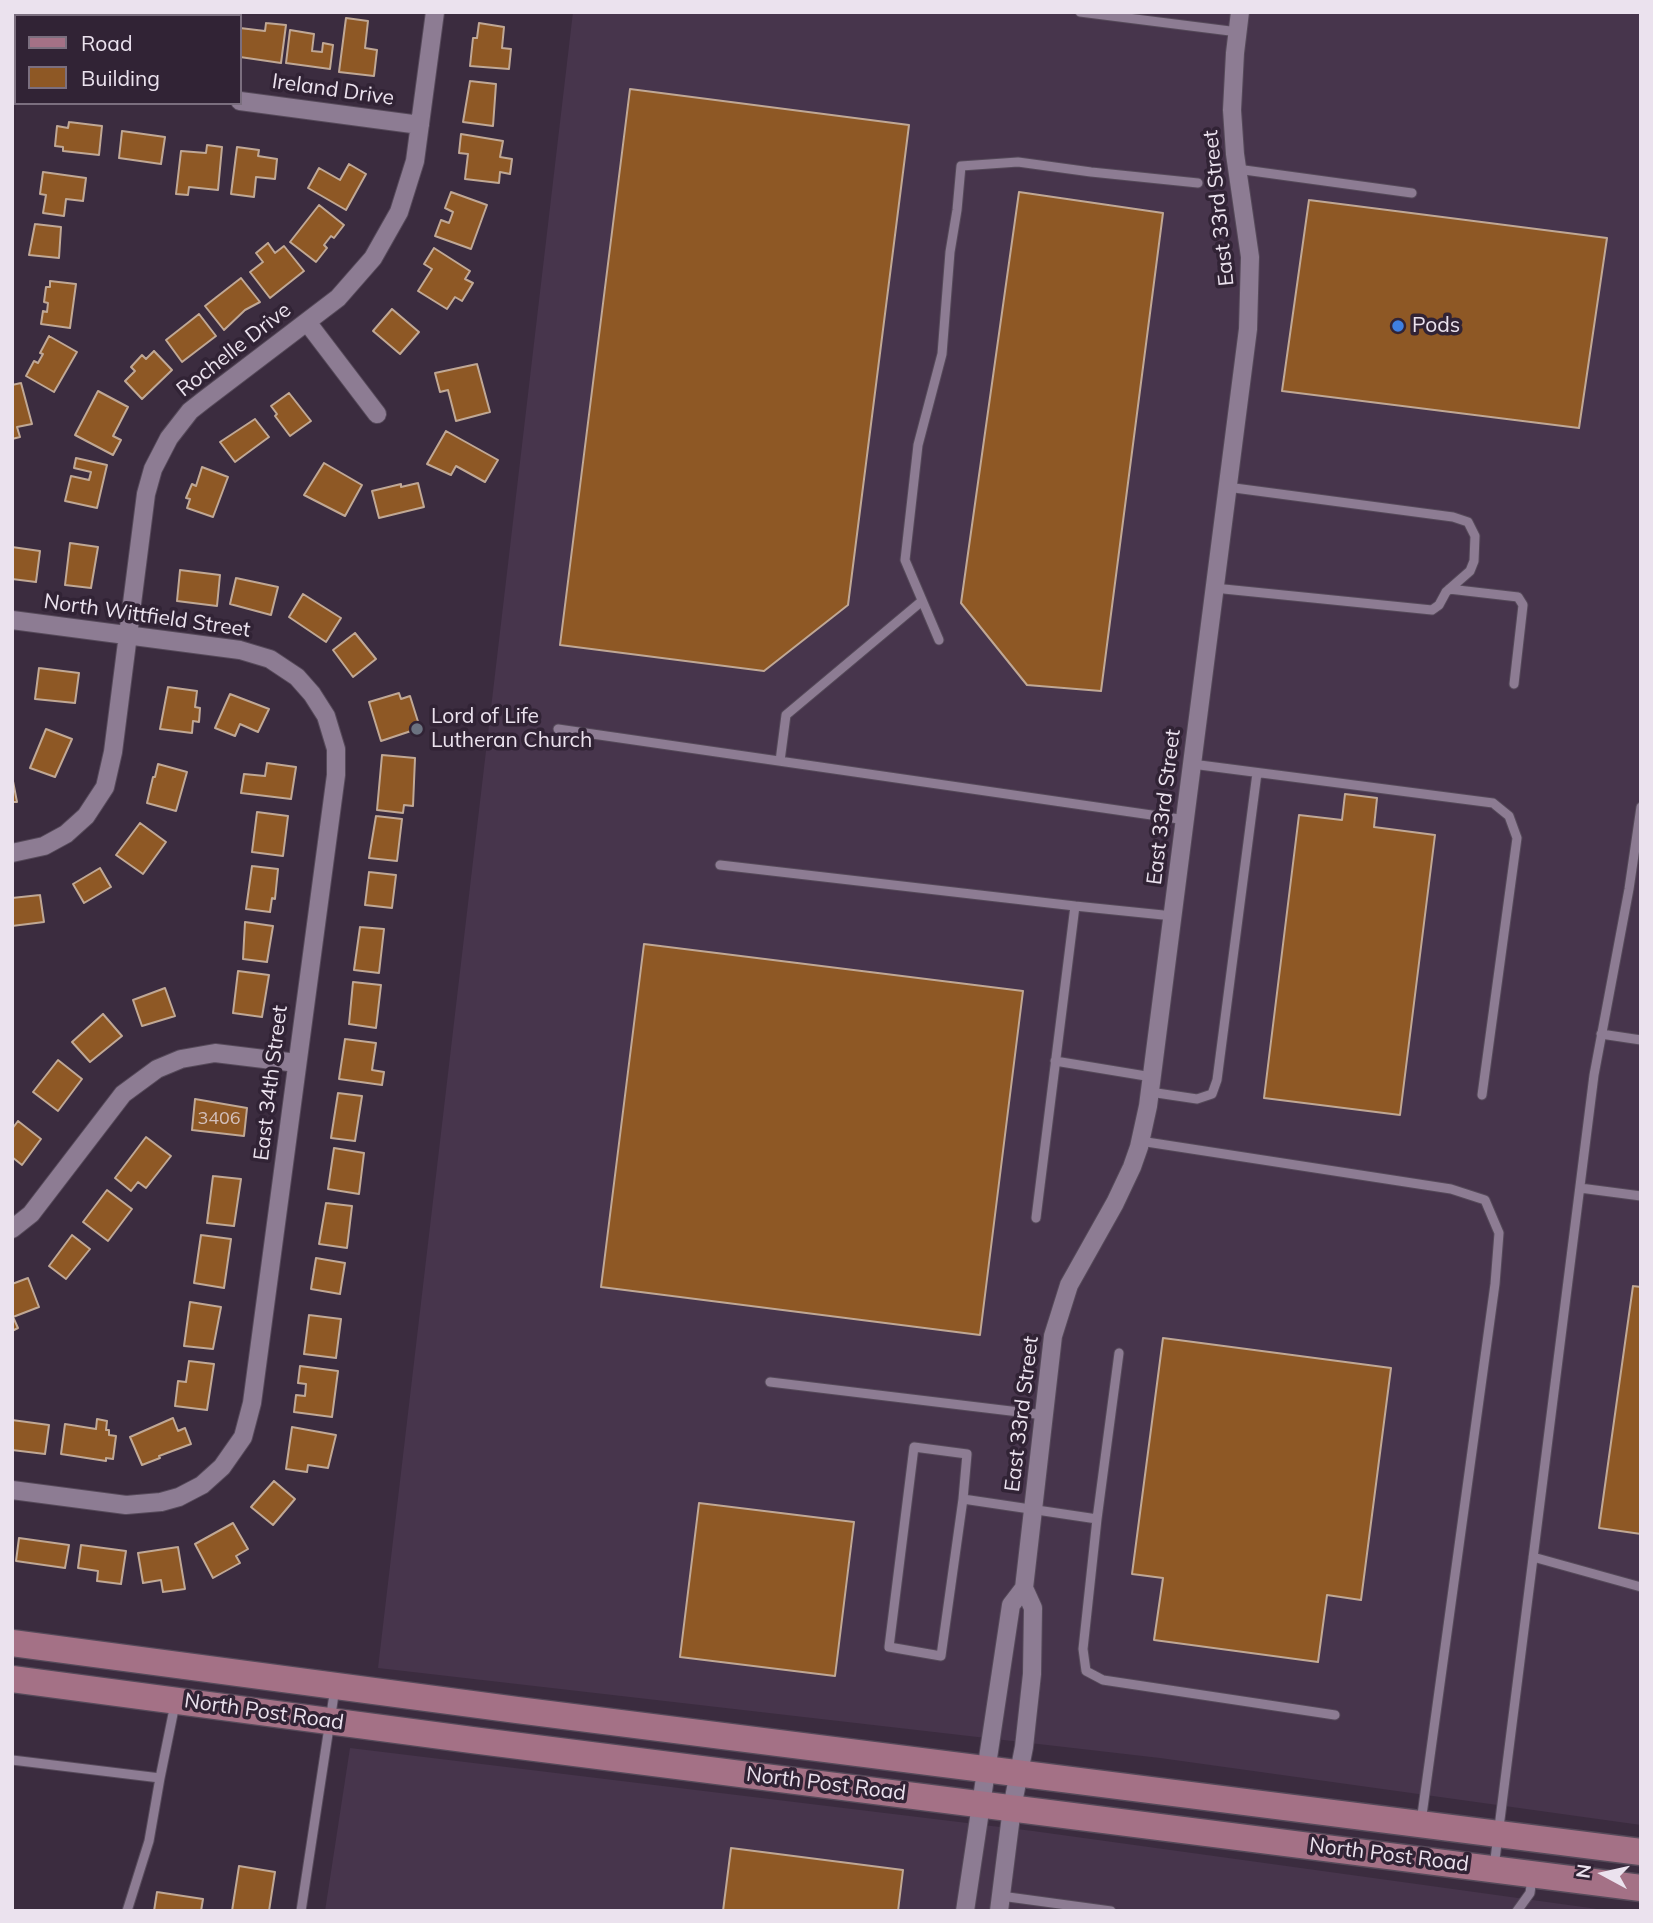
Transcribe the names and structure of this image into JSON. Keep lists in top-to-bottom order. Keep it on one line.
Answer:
{"streets":{"main road":["North Post Road"],"street":["Ireland Drive","East 33rd Street","Rochelle Drive","North Wittfield Street","East 34th Street"]},"crossings":[["Ireland Drive","Rochelle Drive"],["East 33rd Street","North Post Road"],["Rochelle Drive","North Wittfield Street"],["North Wittfield Street","East 34th Street"]],"places":["Pods","Lord of Life Lutheran Church"],"house_numbers":["3406"],"legend":["Road","Building"],"north":"left"}
